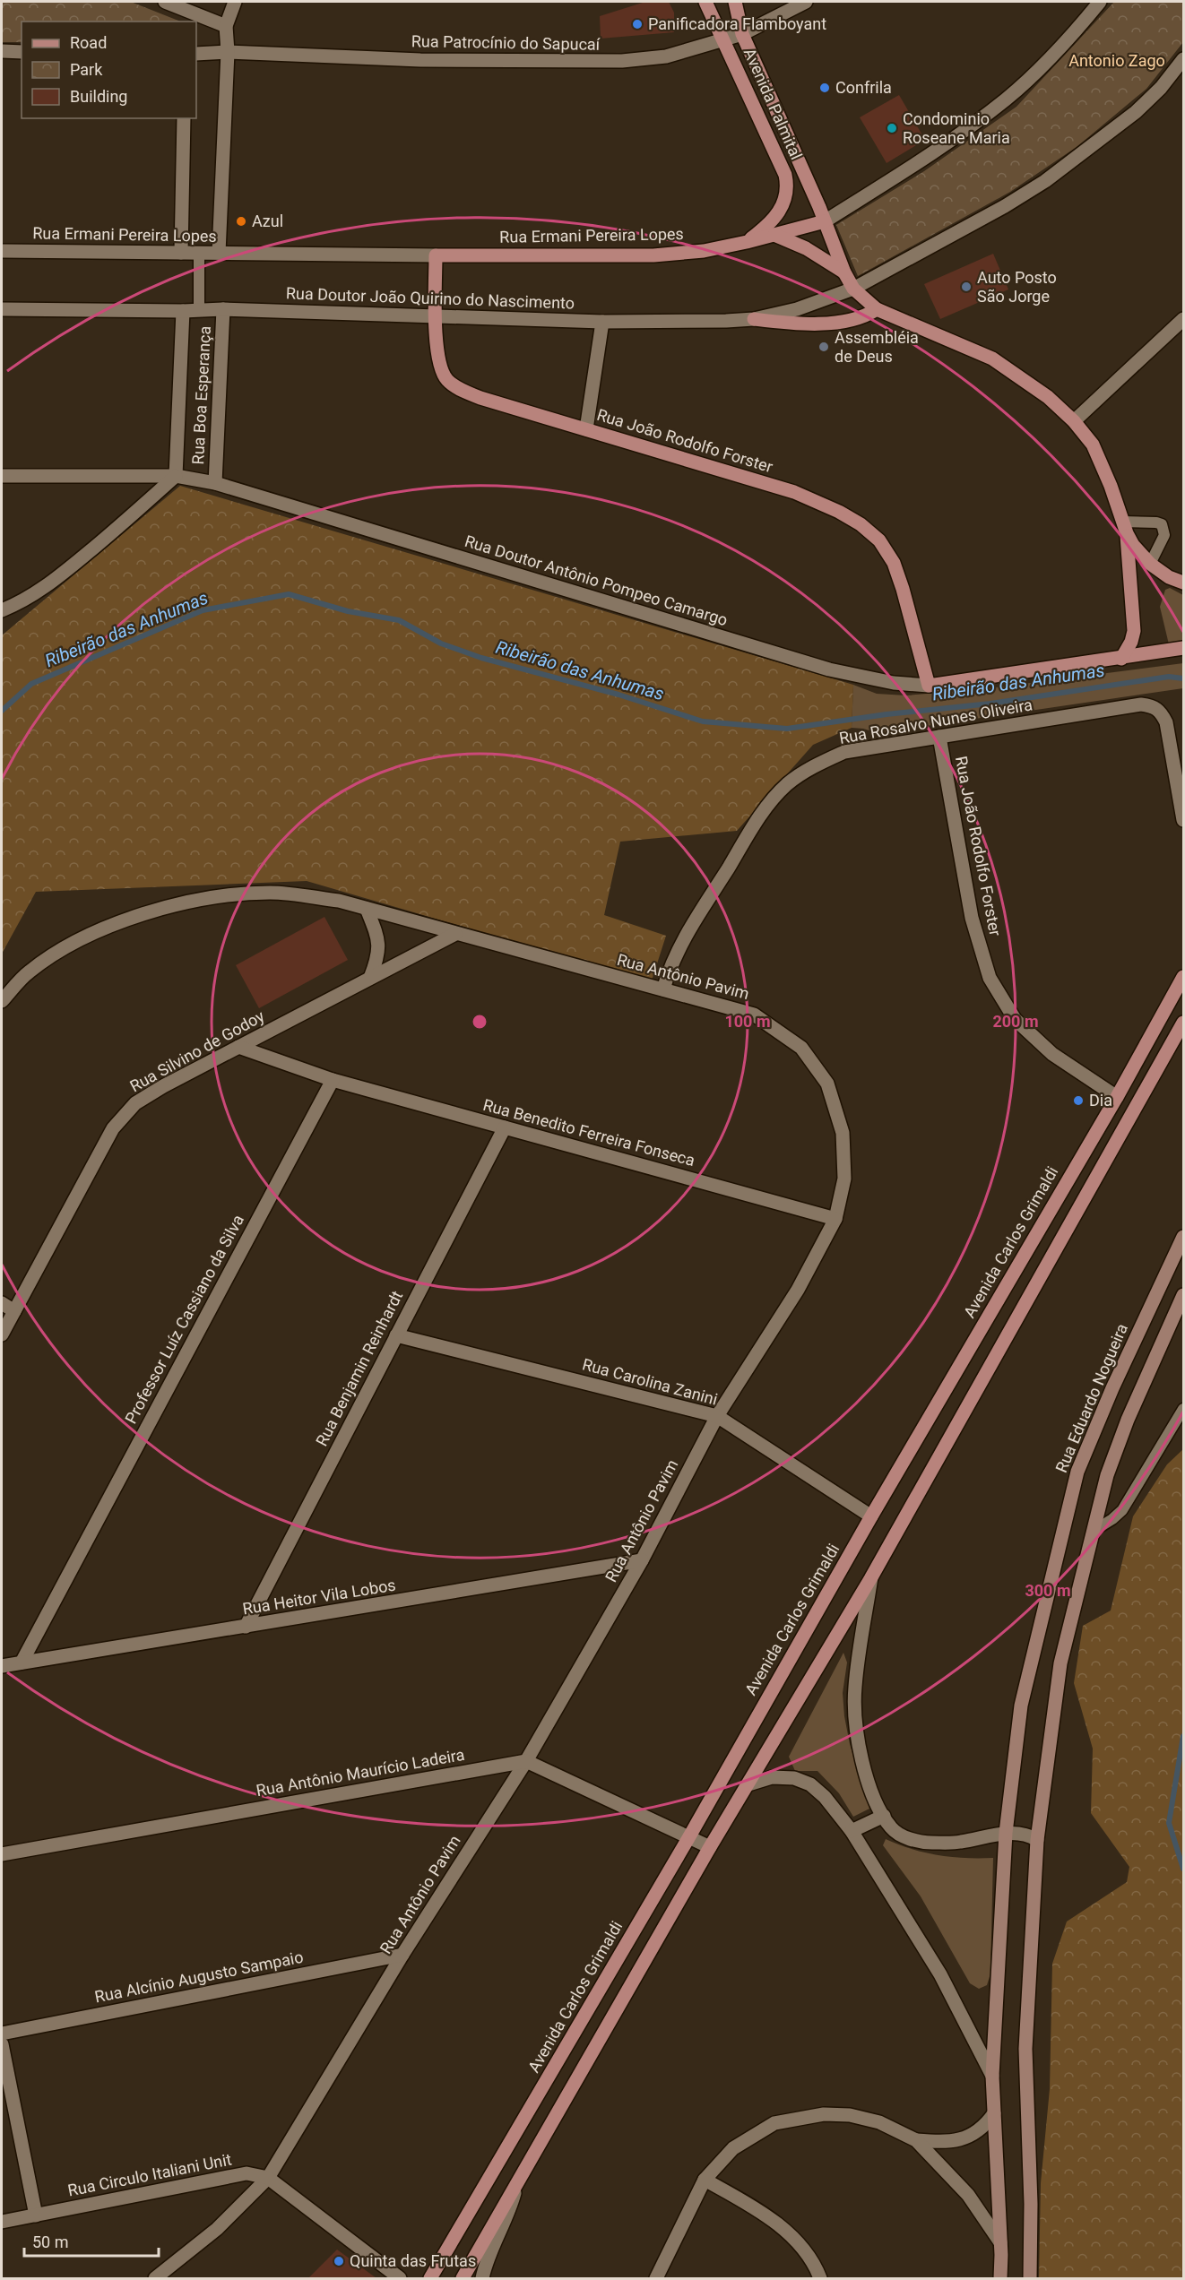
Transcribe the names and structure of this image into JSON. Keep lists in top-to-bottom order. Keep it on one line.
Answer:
{"streets":{"main road":["Avenida Palmital","Rua Ermani Pereira Lopes","Rua João Rodolfo Forster","Rua Doutor Antônio Pompeo Camargo","Avenida Carlos Grimaldi","Rua Eduardo Nogueira"],"street":["Rua Patrocínio do Sapucaí","Rua Doutor João Quirino do Nascimento","Rua Boa Esperança","Rua Rosalvo Nunes Oliveira","Rua Antônio Pavim","Rua Silvino de Godoy","Rua Benedito Ferreira Fonseca","Professor Luíz Cassiano da Silva","Rua Benjamin Reinhardt","Rua Carolina Zanini","Rua Heitor Vila Lobos","Rua Antônio Maurício Ladeira","Rua Alcínio Augusto Sampaio","Rua Circulo Italiani Unit"]},"crossings":[["Rua Patrocínio do Sapucaí","Avenida Palmital"],["Avenida Palmital","Rua Ermani Pereira Lopes"],["Avenida Palmital","Rua Doutor João Quirino do Nascimento"],["Rua Ermani Pereira Lopes","Rua João Rodolfo Forster"],["Rua Doutor João Quirino do Nascimento","Rua Boa Esperança"],["Rua Doutor João Quirino do Nascimento","Rua João Rodolfo Forster"],["Rua Boa Esperança","Rua Doutor Antônio Pompeo Camargo"],["Rua João Rodolfo Forster","Rua Doutor Antônio Pompeo Camargo"],["Rua João Rodolfo Forster","Rua Rosalvo Nunes Oliveira"],["Rua João Rodolfo Forster","Avenida Carlos Grimaldi"],["Rua Rosalvo Nunes Oliveira","Rua Antônio Pavim"],["Rua Antônio Pavim","Rua Silvino de Godoy"],["Rua Antônio Pavim","Rua Benedito Ferreira Fonseca"],["Rua Antônio Pavim","Rua Carolina Zanini"],["Rua Antônio Pavim","Rua Heitor Vila Lobos"],["Rua Antônio Pavim","Rua Antônio Maurício Ladeira"],["Rua Antônio Pavim","Rua Alcínio Augusto Sampaio"],["Rua Antônio Pavim","Rua Circulo Italiani Unit"],["Rua Benedito Ferreira Fonseca","Professor Luíz Cassiano da Silva"],["Rua Benedito Ferreira Fonseca","Rua Benjamin Reinhardt"],["Avenida Carlos Grimaldi","Rua Carolina Zanini"],["Professor Luíz Cassiano da Silva","Rua Heitor Vila Lobos"],["Rua Benjamin Reinhardt","Rua Carolina Zanini"],["Rua Benjamin Reinhardt","Rua Heitor Vila Lobos"]],"water":["Ribeirão das Anhumas"],"parks":["Antonio Zago"],"places":["Panificadora Flamboyant","Confrila","Condominio Roseane Maria","Azul","Auto Posto São Jorge","Assembléia de Deus","Dia","Quinta das Frutas"],"legend":["Road","Park","Building"],"scale_bar":"50 m","rings":["100 m","200 m","300 m"]}
